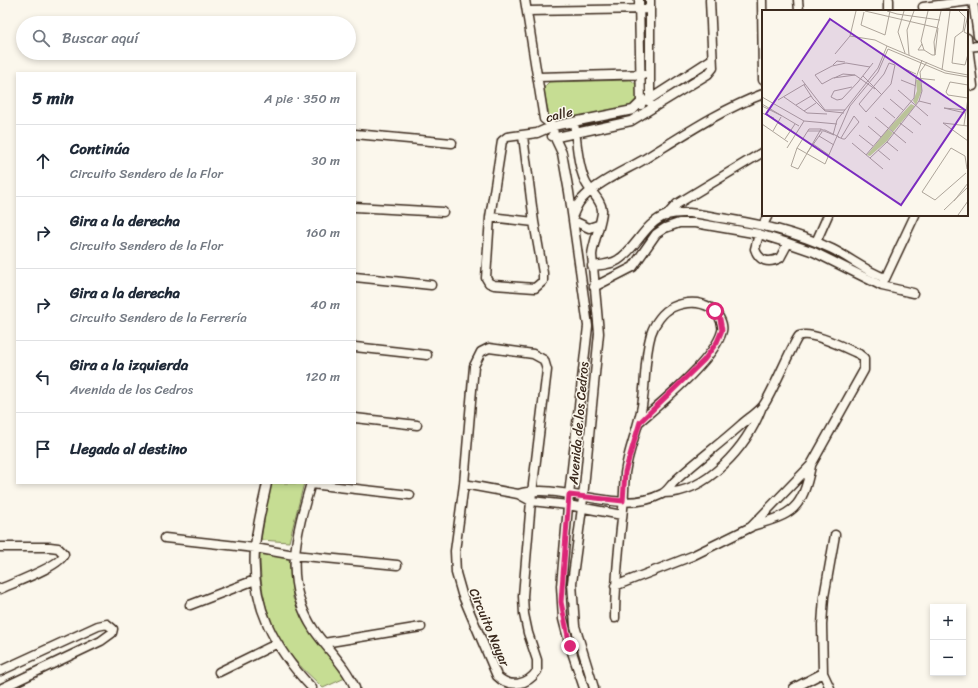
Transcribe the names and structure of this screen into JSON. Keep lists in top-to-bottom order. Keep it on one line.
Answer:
{"streets":{"street":["calle","Avenida de los Cedros","Circuito Nayar"]},"crossings":[["calle","Avenida de los Cedros"]],"page":{"search":"Buscar aquí","heading":["5 min","A pie · 350 m"],"list":[["Continúa","Circuito Sendero de la Flor","30 m"],["Gira a la derecha","Circuito Sendero de la Flor","160 m"],["Gira a la derecha","Circuito Sendero de la Ferrería","40 m"],["Gira a la izquierda","Avenida de los Cedros","120 m"],"Llegada al destino"],"map_buttons":["+","−"]}}
